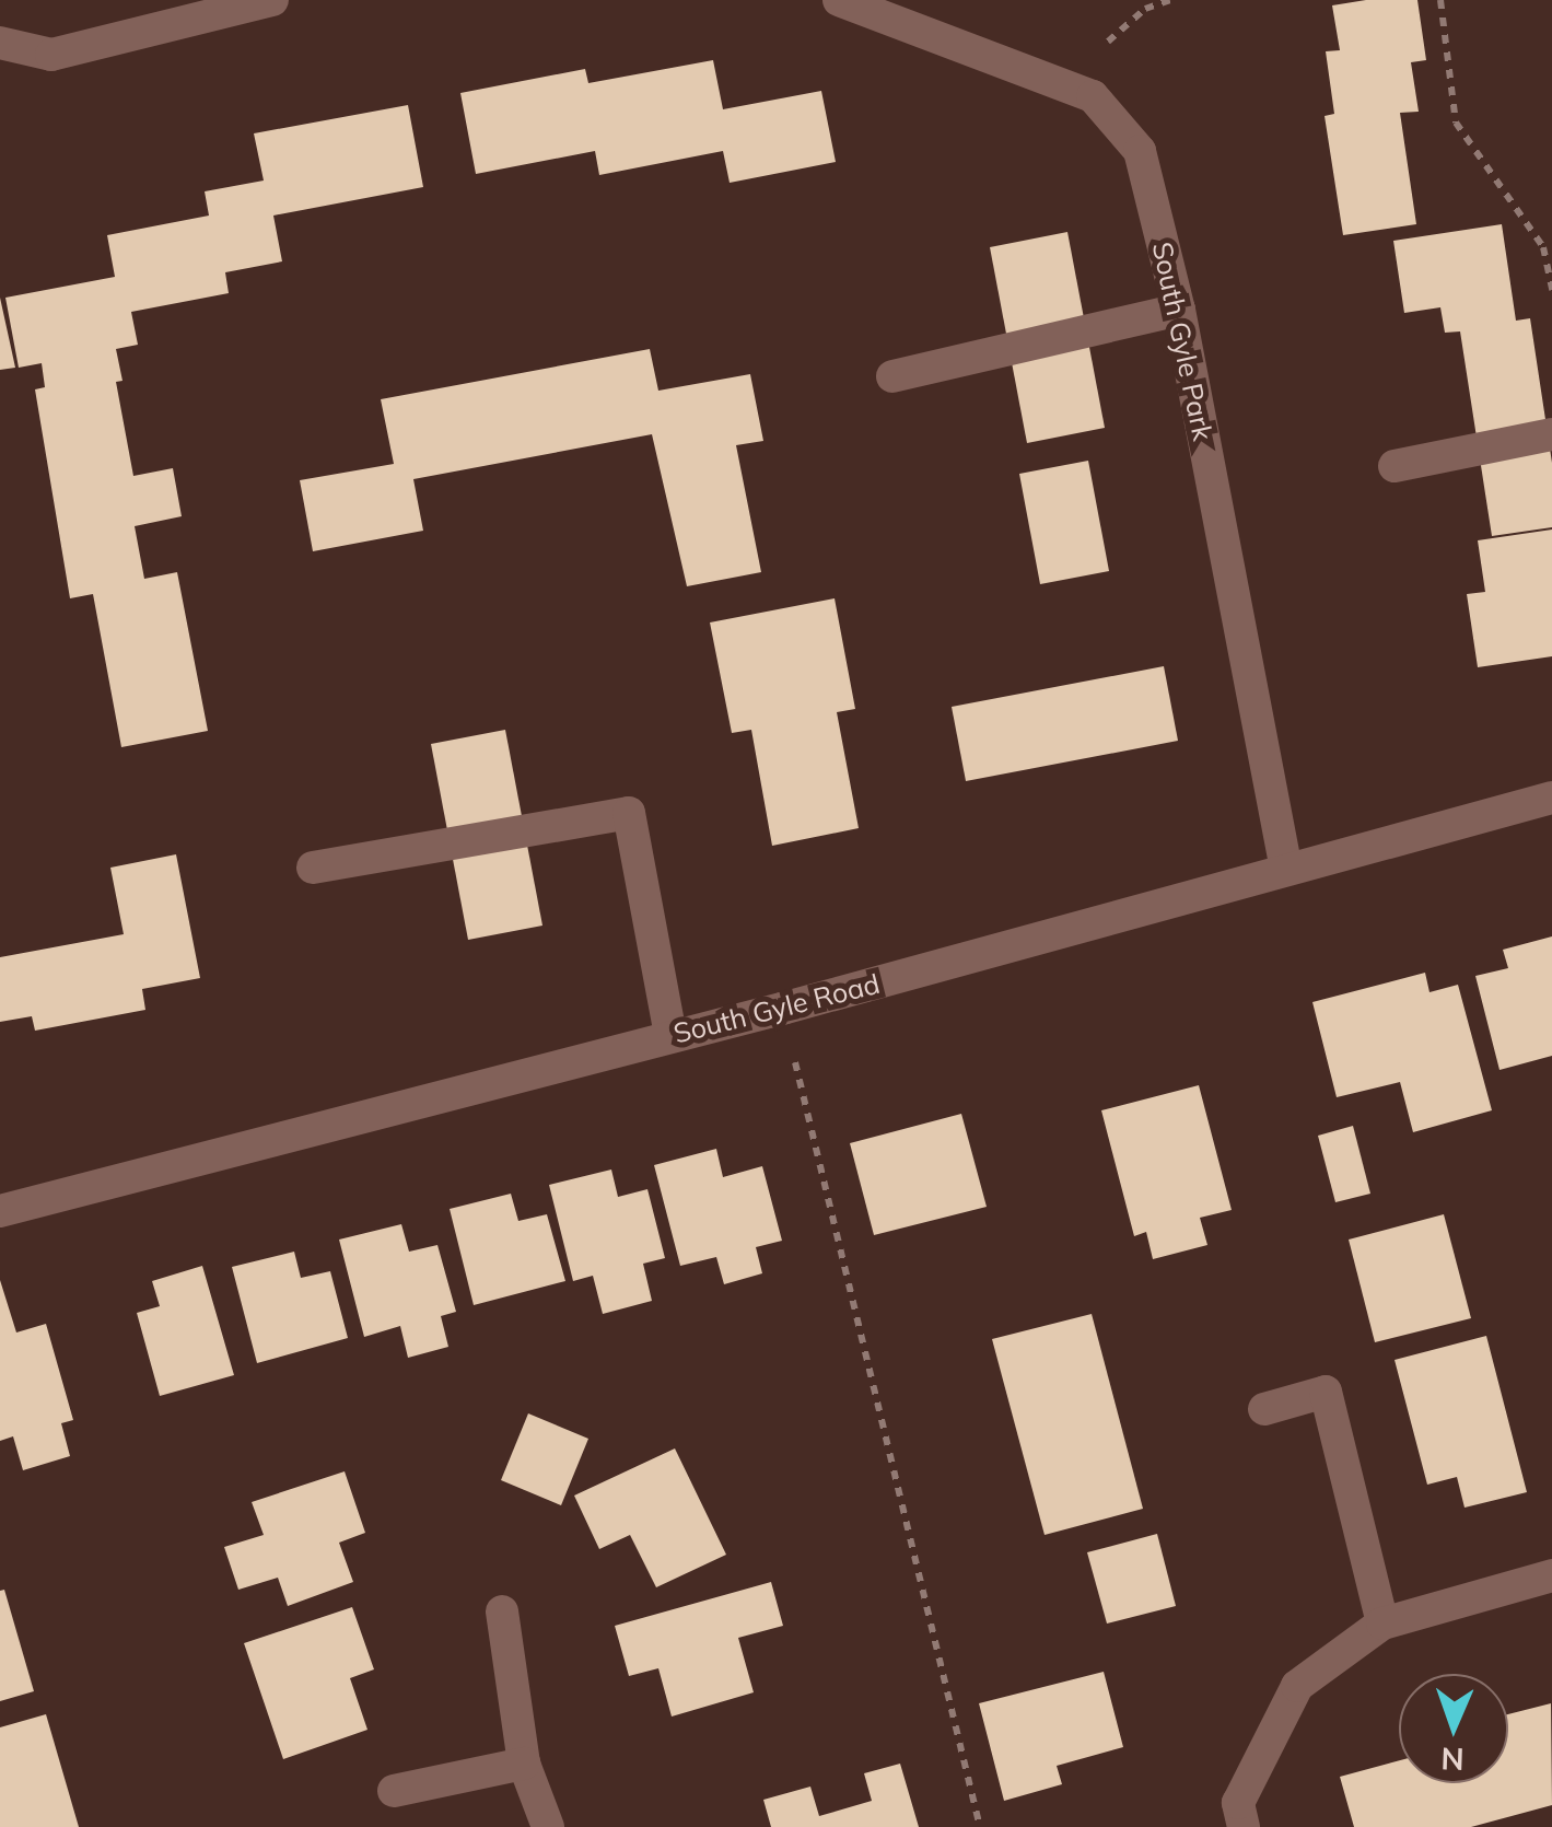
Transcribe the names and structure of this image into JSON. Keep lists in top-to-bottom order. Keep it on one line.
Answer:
{"streets":{"street":["South Gyle Park","South Gyle Road"]},"crossings":[["South Gyle Park","South Gyle Road"]],"north":"bottom"}
